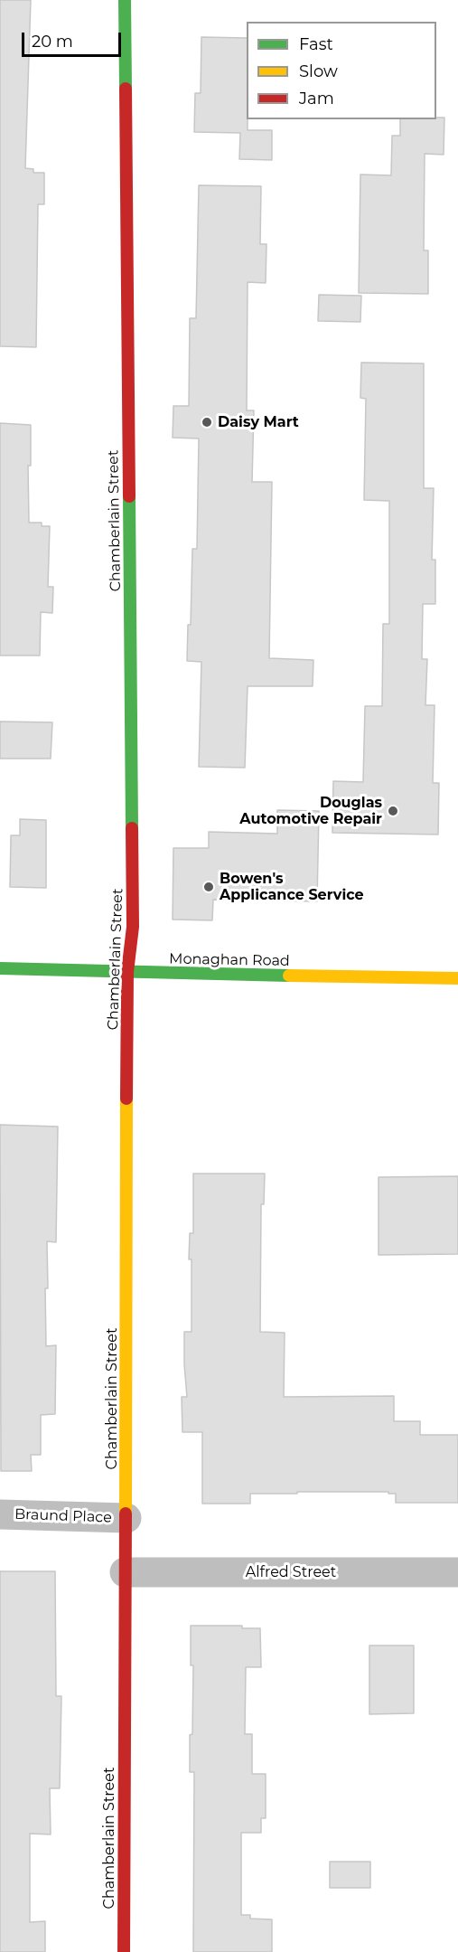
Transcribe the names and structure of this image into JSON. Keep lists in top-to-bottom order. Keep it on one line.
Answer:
{"streets":{"street":["Chamberlain Street","Monaghan Road","Braund Place","Alfred Street"]},"crossings":[["Chamberlain Street","Monaghan Road"],["Chamberlain Street","Braund Place"],["Chamberlain Street","Alfred Street"]],"places":["Daisy Mart","Douglas Automotive Repair","Bowen's Applicance Service"],"legend":["Fast","Slow","Jam"],"scale_bar":"20 m"}
